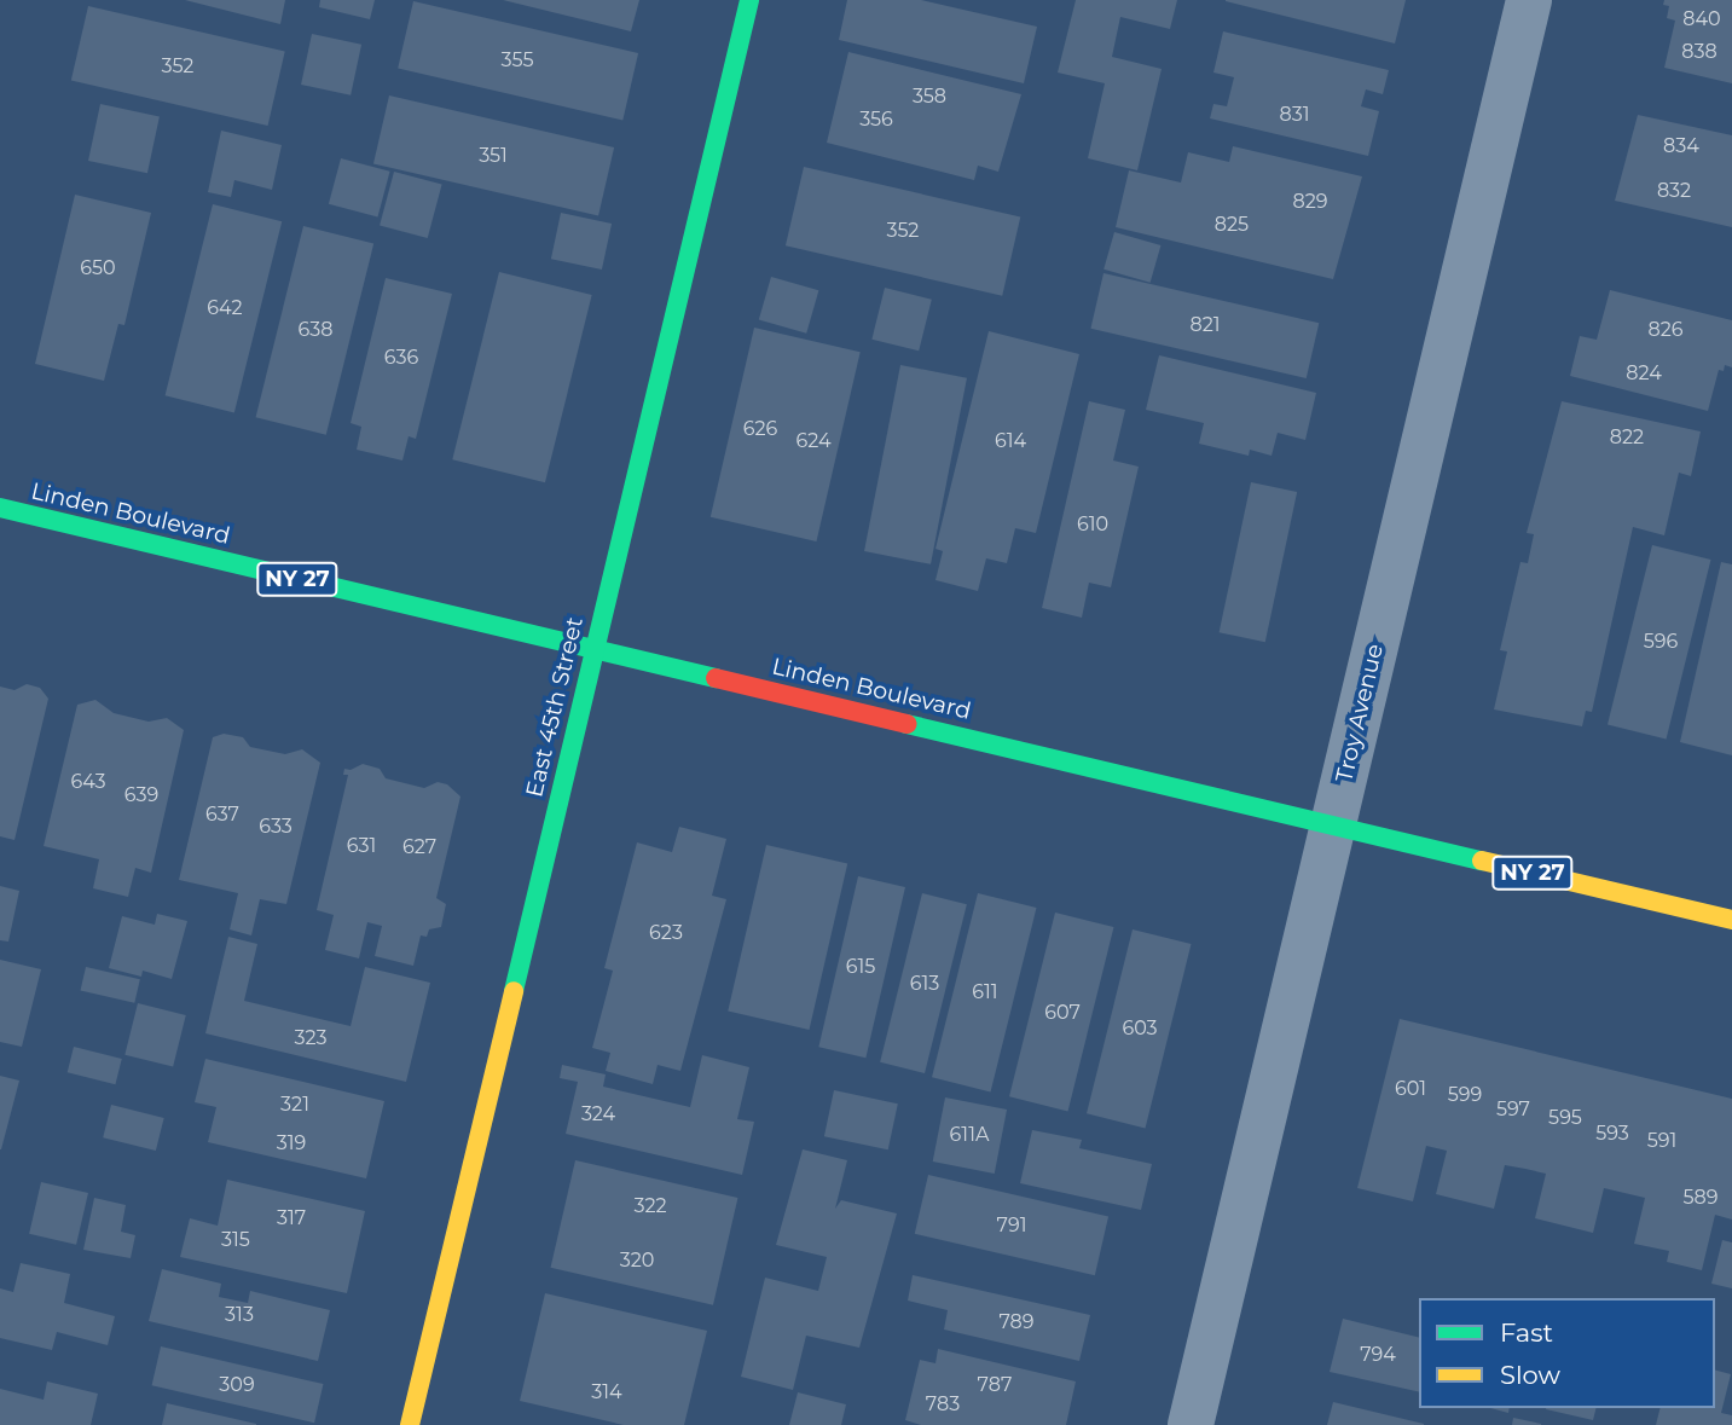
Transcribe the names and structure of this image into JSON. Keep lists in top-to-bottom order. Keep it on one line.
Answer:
{"streets":{"main road":["Linden Boulevard","NY 27","East 45th Street"],"street":["Troy Avenue"]},"crossings":[["Linden Boulevard","East 45th Street"],["Linden Boulevard","Troy Avenue"]],"house_numbers":["840","838","355","352","358","831","356","834","351","832","829","825","352","650","642","821","638","826","636","824","626","822","624","614","610","596","643","639","637","633","631","627","623","615","613","611","607","603","323","601","599","321","597","324","595","593","611A","591","319","589","322","317","791","315","320","313","789","794","309","787","314","783"],"legend":["Fast","Slow"]}
